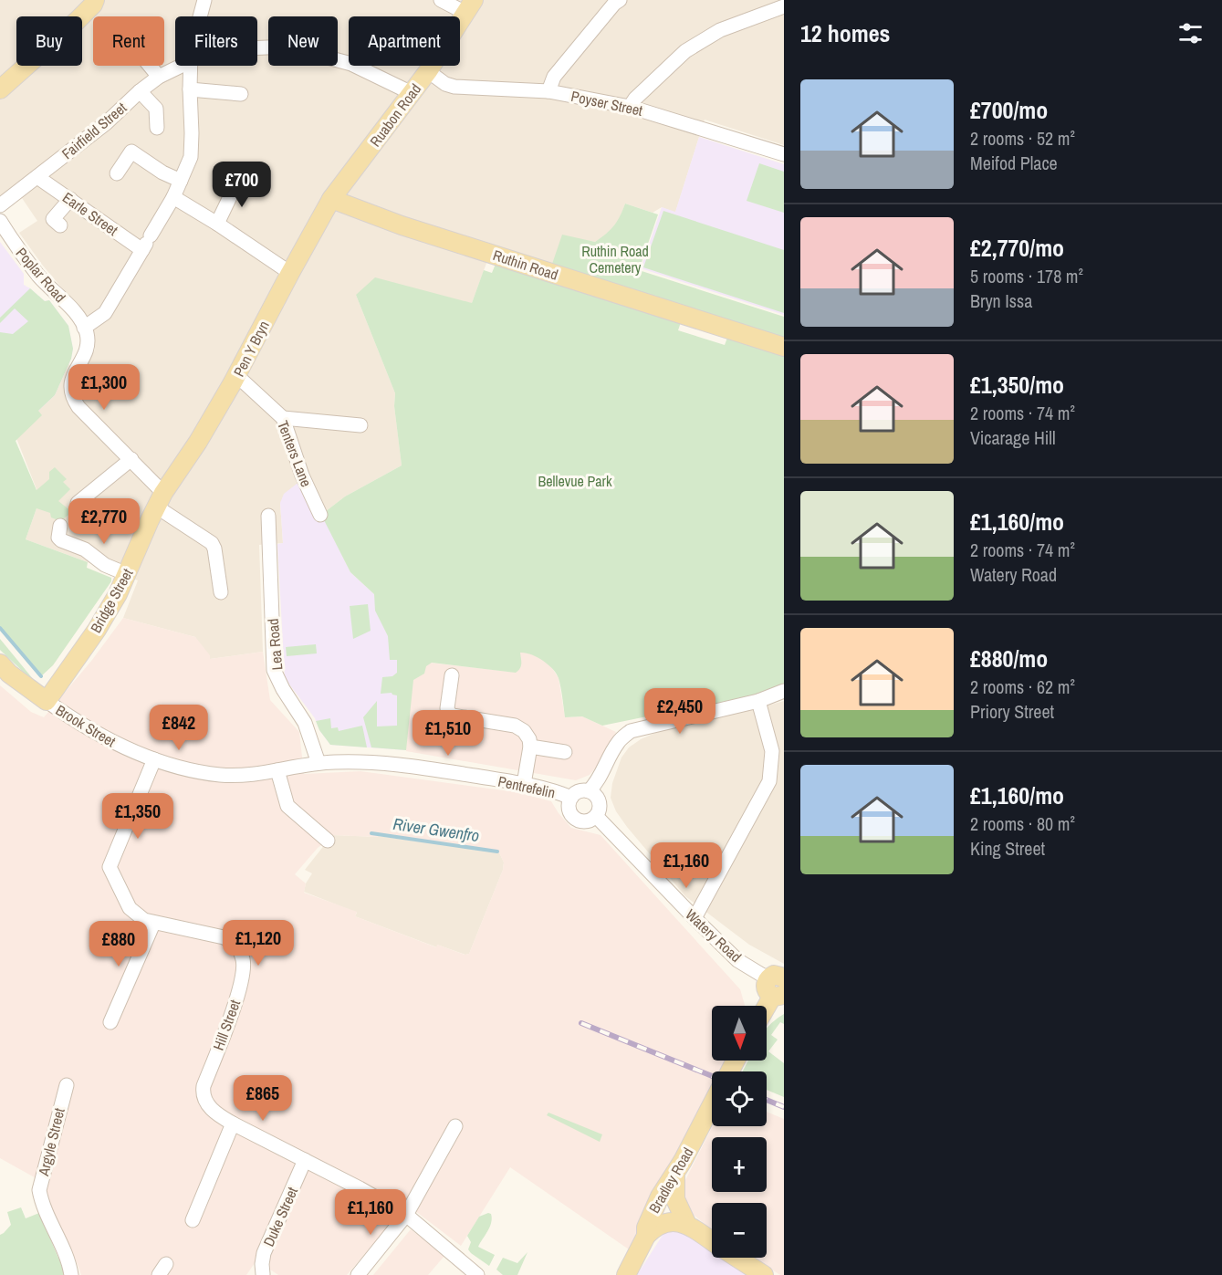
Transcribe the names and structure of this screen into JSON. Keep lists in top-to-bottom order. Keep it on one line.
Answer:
{"streets":{"main road":["Ruabon Road","Ruthin Road","Pen Y Bryn","Bridge Street","Bradley Road"],"street":["Poyser Street","Fairfield Street","Earle Street","Poplar Road","Tenters Lane","Lea Road","Brook Street","Pentrefelin","Watery Road","Hill Street","Argyle Street","Duke Street"]},"crossings":[["Poyser Street","Ruabon Road"],["Ruabon Road","Ruthin Road"],["Ruabon Road","Pen Y Bryn"],["Fairfield Street","Earle Street"],["Ruthin Road","Pen Y Bryn"],["Pen Y Bryn","Tenters Lane"],["Pen Y Bryn","Bridge Street"],["Bridge Street","Brook Street"],["Lea Road","Brook Street"],["Lea Road","Pentrefelin"],["Brook Street","Pentrefelin"],["Pentrefelin","Watery Road"]],"water":["River Gwenfro"],"parks":["Ruthin Road Cemetery","Bellevue Park"],"north":"bottom","page":{"heading":"12 homes","chip":["Buy","Rent","Filters","New","Apartment"],"list":[{"name":"£700/mo","note":"2 rooms · 52 m² · Meifod Place"},{"name":"£2,770/mo","note":"5 rooms · 178 m² · Bryn Issa"},{"name":"£1,350/mo","note":"2 rooms · 74 m² · Vicarage Hill"},{"name":"£1,160/mo","note":"2 rooms · 74 m² · Watery Road"},{"name":"£880/mo","note":"2 rooms · 62 m² · Priory Street"},{"name":"£1,160/mo","note":"2 rooms · 80 m² · King Street"}],"price":["£700","£1,300","£2,770","£2,450","£842","£1,510","£1,350","£1,160","£1,120","£880","£865","£1,160"],"map_buttons":["+","−"]}}
